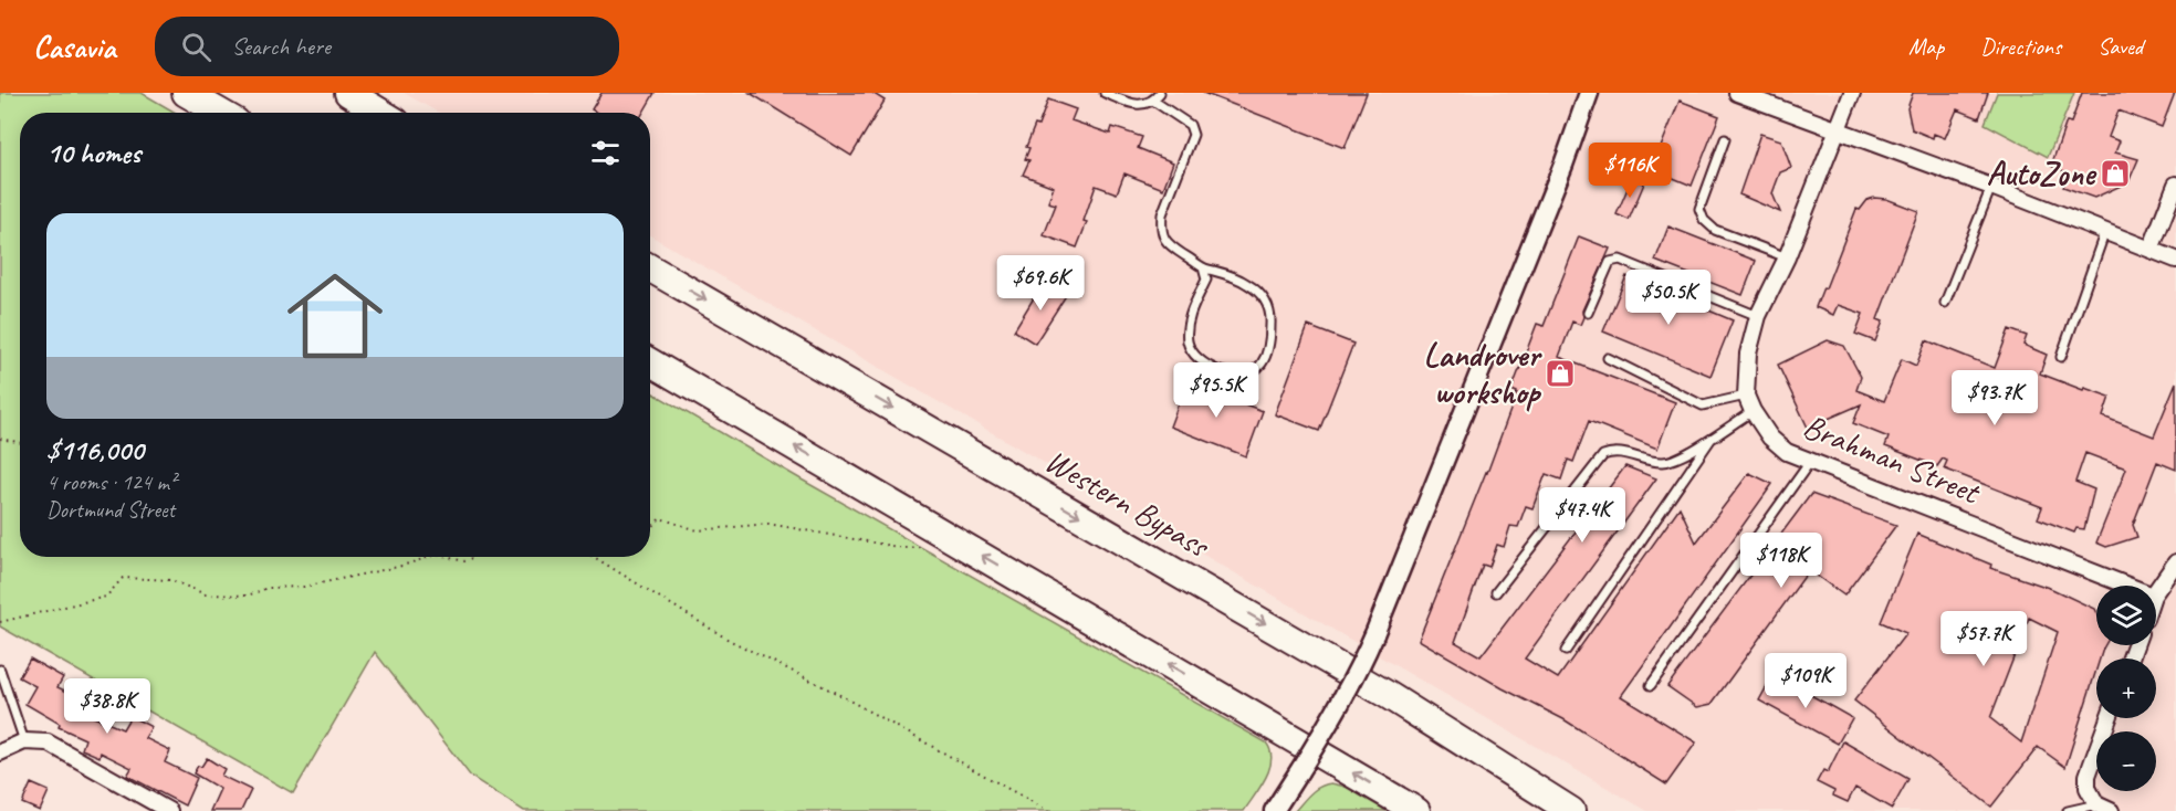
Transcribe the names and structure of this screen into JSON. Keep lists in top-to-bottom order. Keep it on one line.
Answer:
{"streets":{"highway":["Western Bypass"],"street":["Brahman Street"]},"places":{"shop":["AutoZone","Landrover workshop"]},"page":{"header":"Casavia","search":"Search here","nav":["Map","Directions","Saved"],"heading":"10 homes","price":["$116K","$69.6K","$50.5K","$95.5K","$93.7K","$47.4K","$118K","$57.7K","$109K","$38.8K"],"list":[{"name":"$116,000","note":"4 rooms · 124 m² · Dortmund Street"}],"map_buttons":["+","−"]}}
